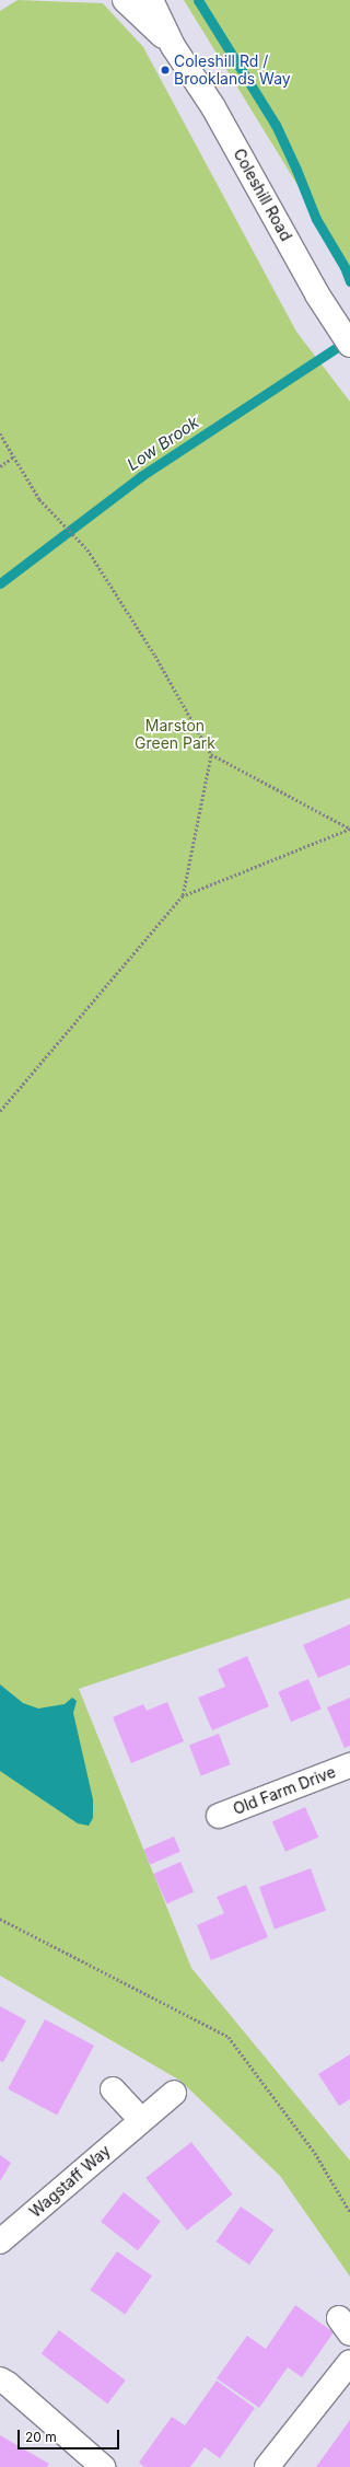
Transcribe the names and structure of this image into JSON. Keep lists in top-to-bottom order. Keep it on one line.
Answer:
{"streets":{"street":["Coleshill Road","Old Farm Drive","Wagstaff Way"]},"water":["Low Brook"],"parks":["Marston Green Park"],"places":["Coleshill Rd / Brooklands Way"],"scale_bar":"20 m"}
